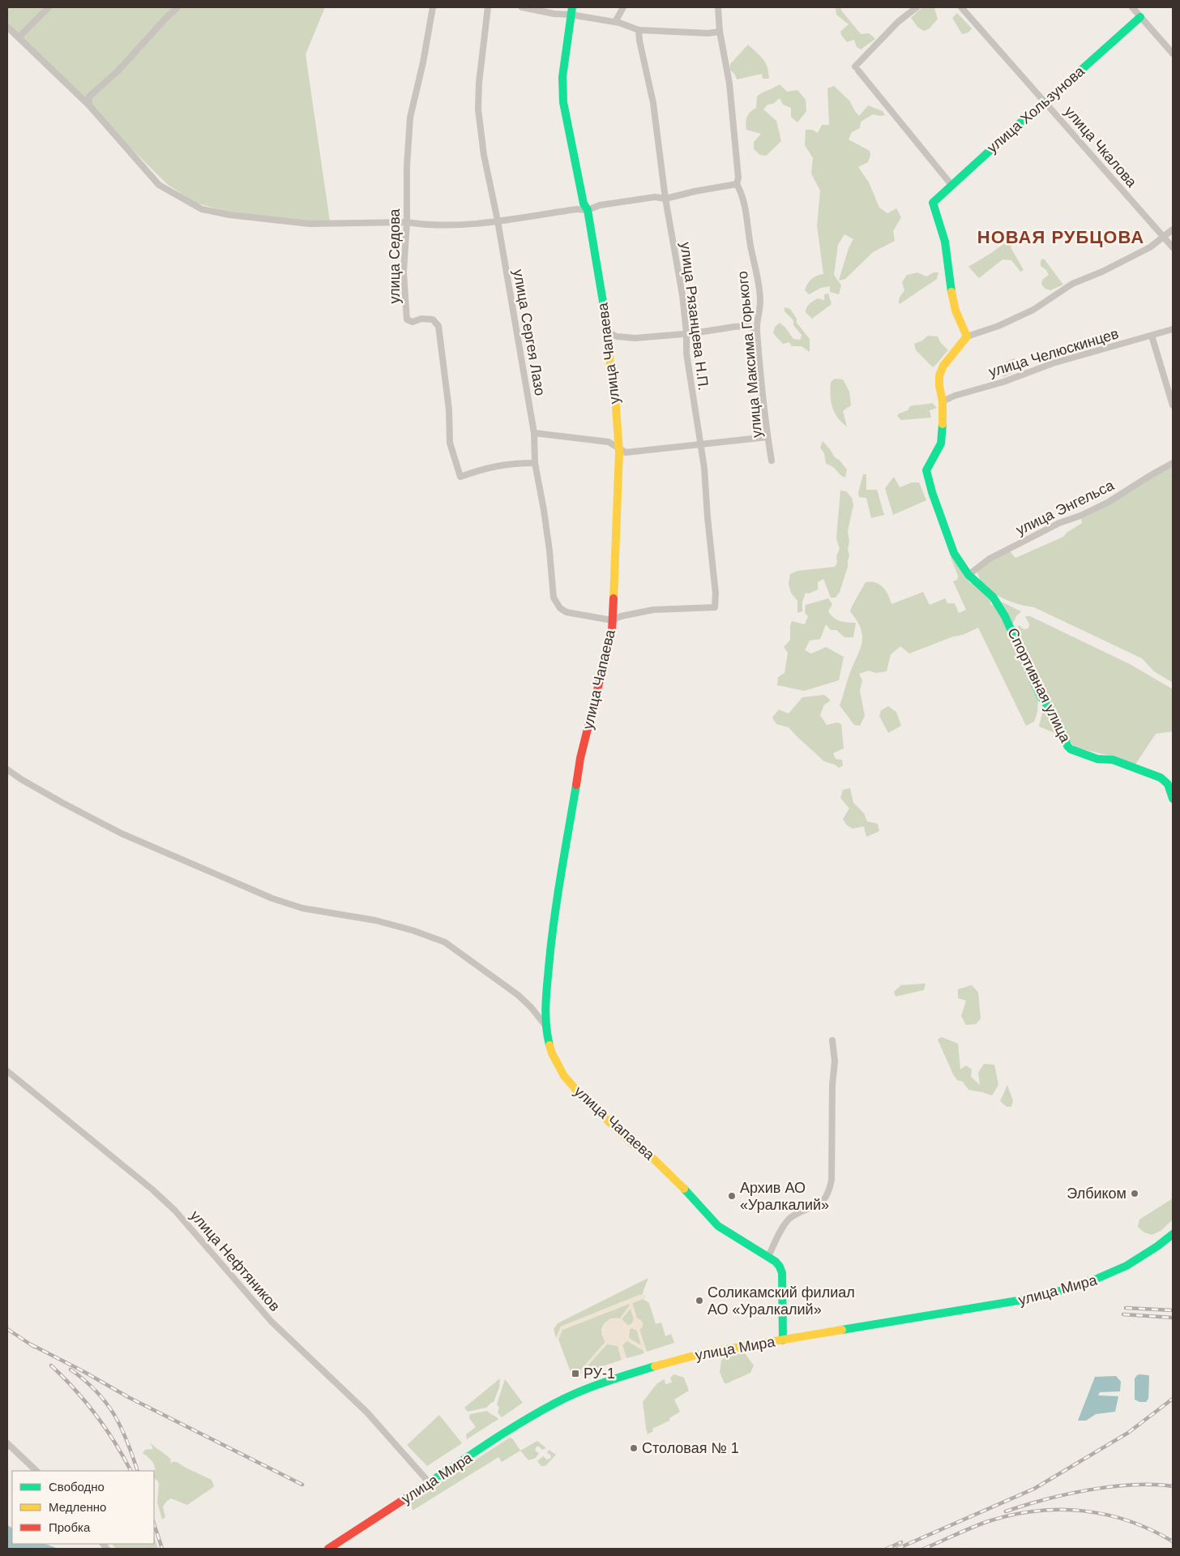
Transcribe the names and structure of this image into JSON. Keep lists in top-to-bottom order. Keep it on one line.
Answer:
{"streets":{"main road":["улица Хользунова","улица Чапаева","Спортивная улица","улица Мира"],"street":["улица Чкалова","улица Седова","улица Рязанцева Н.П.","улица Сергея Лазо","улица Челюскинцев","улица Максима Горького","улица Энгельса","улица Нефтяников"]},"crossings":[["улица Хользунова","улица Чкалова"],["улица Хользунова","Спортивная улица"],["улица Седова","улица Сергея Лазо"],["улица Рязанцева Н.П.","улица Сергея Лазо"],["улица Рязанцева Н.П.","улица Чапаева"],["улица Сергея Лазо","улица Чапаева"],["улица Челюскинцев","Спортивная улица"],["улица Чапаева","улица Мира"],["улица Энгельса","Спортивная улица"],["улица Нефтяников","улица Мира"]],"districts":["НОВАЯ РУБЦОВА"],"places":{"other":["Элбиком","Архив АО «Уралкалий»","Соликамский филиал АО «Уралкалий»","Столовая № 1"],"transit":["РУ-1"]},"legend":["Свободно","Медленно","Пробка"]}
